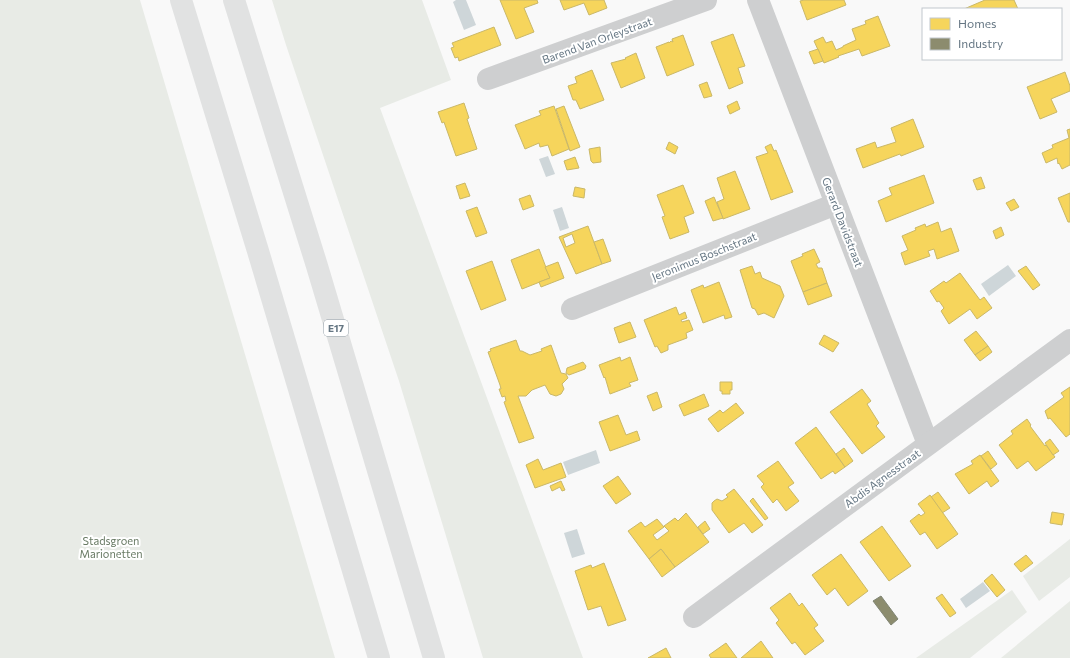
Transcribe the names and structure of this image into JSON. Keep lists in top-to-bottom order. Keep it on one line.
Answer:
{"streets":{"highway":["E17"],"street":["Barend Van Orleystraat","Gerard Davidstraat","Jeronimus Boschstraat","Abdis Agnesstraat"]},"crossings":[["Gerard Davidstraat","Jeronimus Boschstraat"],["Gerard Davidstraat","Abdis Agnesstraat"]],"parks":["Stadsgroen Marionetten"],"legend":["Homes","Industry"]}
